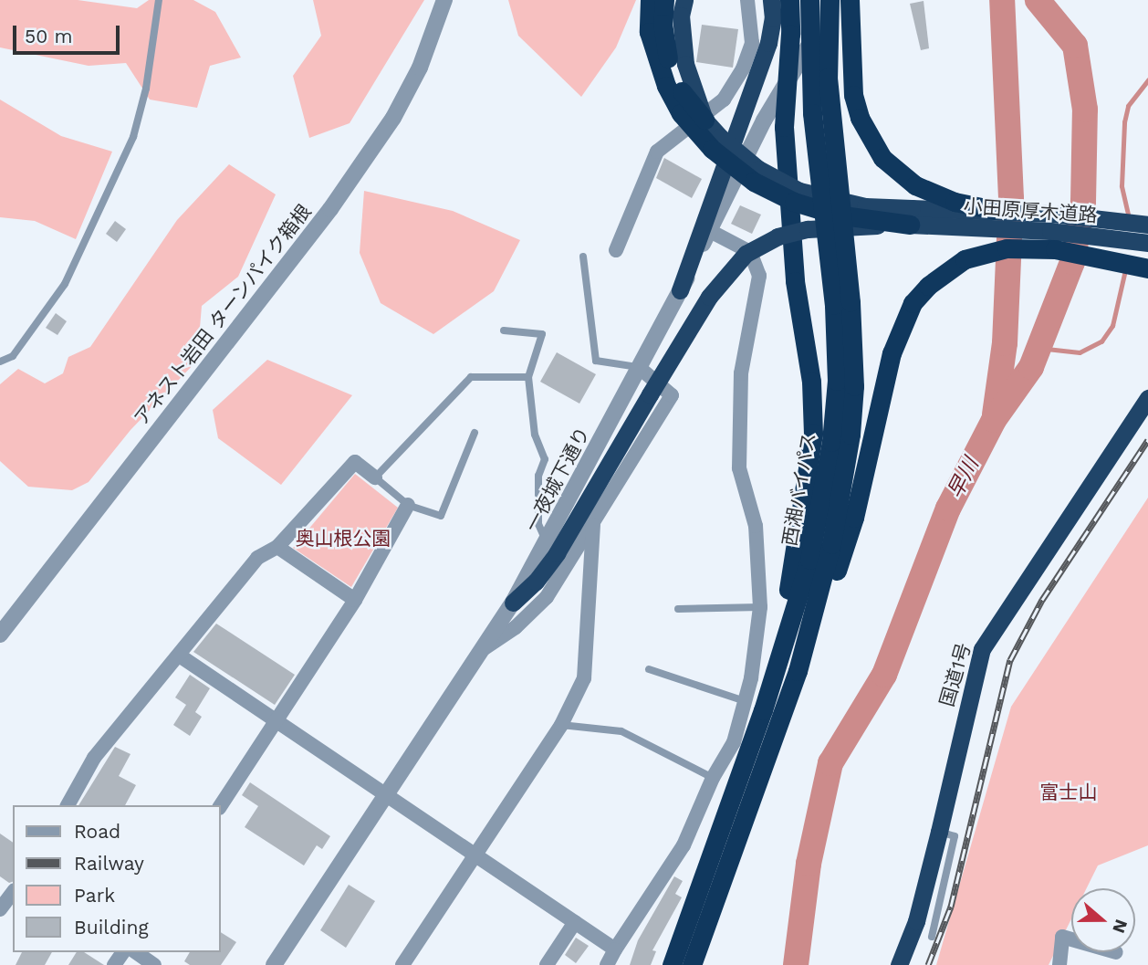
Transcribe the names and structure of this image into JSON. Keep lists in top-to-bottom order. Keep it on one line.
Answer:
{"streets":{"highway":["小田原厚木道路","西湘バイパス","国道1号"],"street":["アネスト岩田 ターンパイク箱根","一夜城下通り"]},"crossings":[["小田原厚木道路","一夜城下通り"],["一夜城下通り","西湘バイパス"]],"water":["早川"],"parks":["奥山根公園","富士山"],"legend":["Road","Railway","Park","Building"],"scale_bar":"50 m","north":"right"}
